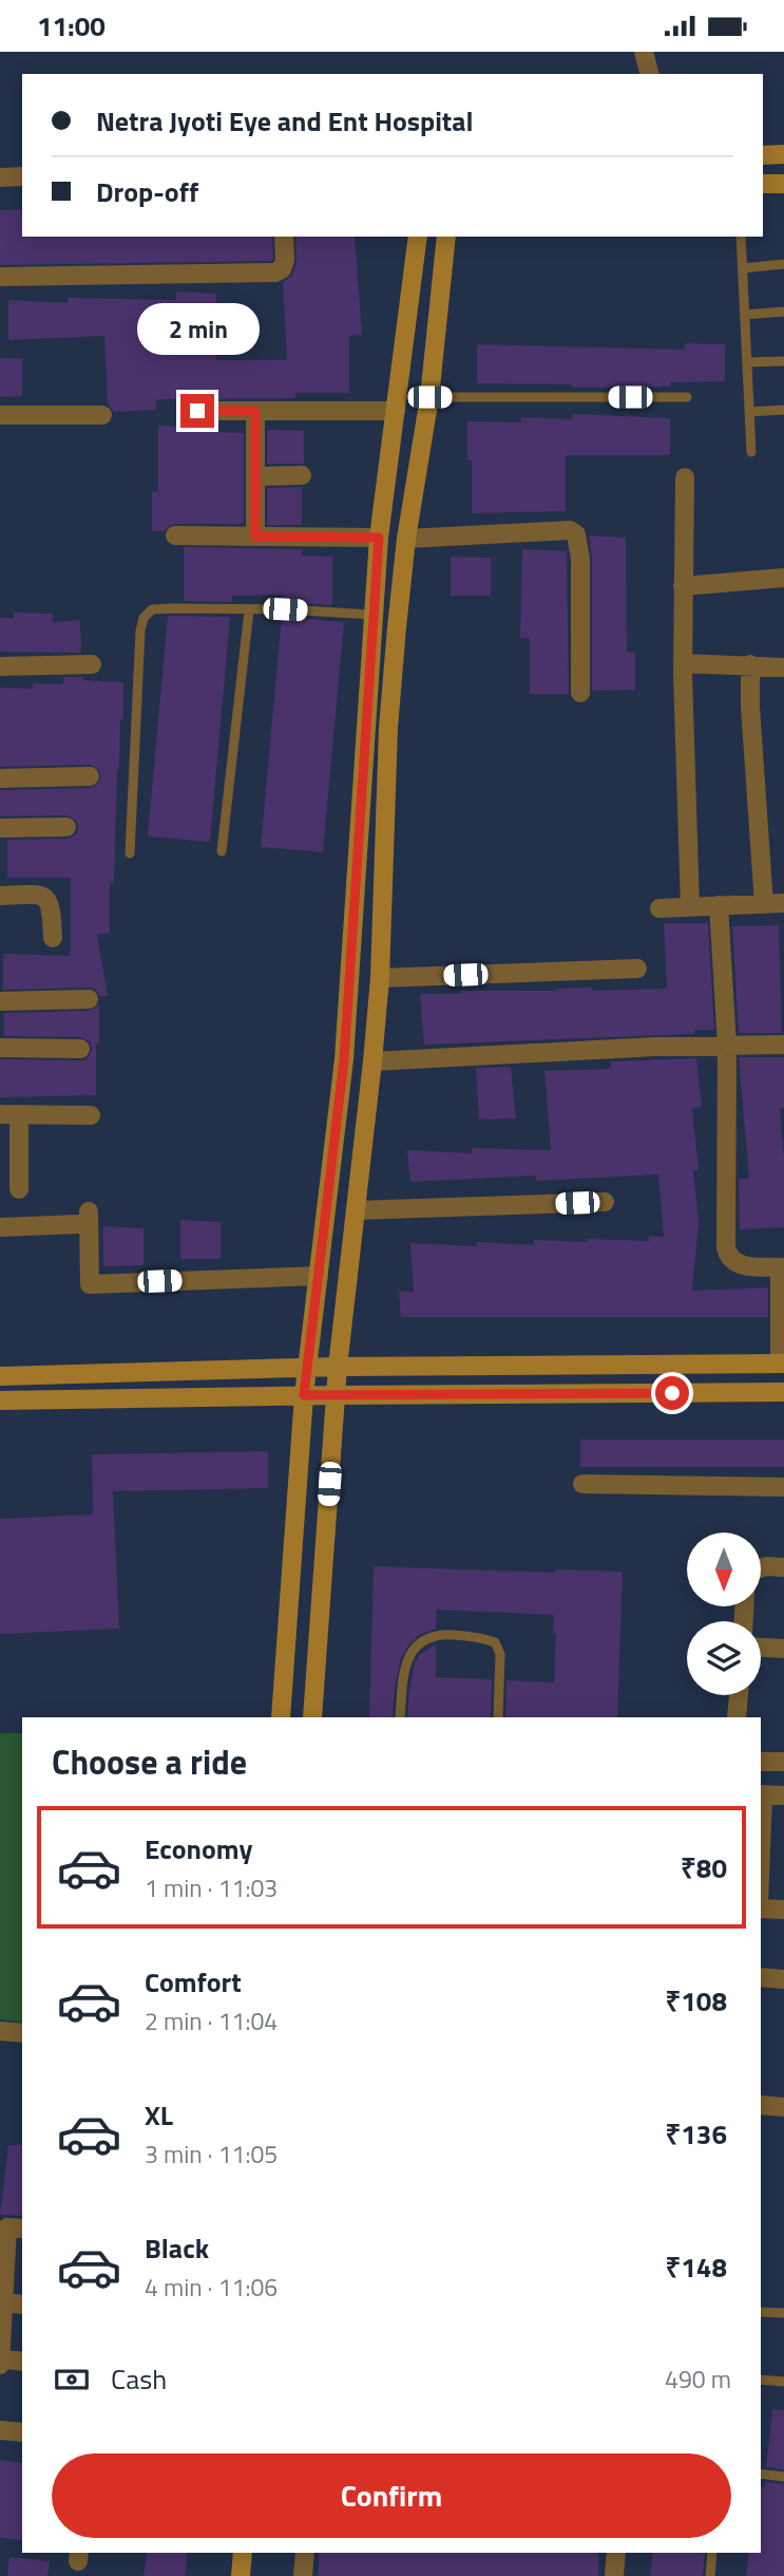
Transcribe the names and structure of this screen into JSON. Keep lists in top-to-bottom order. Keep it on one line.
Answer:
{"north":"bottom","page":{"status":"11:00","banner":["Netra Jyoti Eye and Ent Hospital","Drop-off"],"bubble":"2 min","heading":"Choose a ride","list":[{"name":"Economy","note":"1 min · 11:03","value":"₹80"},{"name":"Comfort","note":"2 min · 11:04","value":"₹108"},{"name":"XL","note":"3 min · 11:05","value":"₹136"},{"name":"Black","note":"4 min · 11:06","value":"₹148"}],"pay":["Cash","490 m"],"buttons":"Confirm"}}
